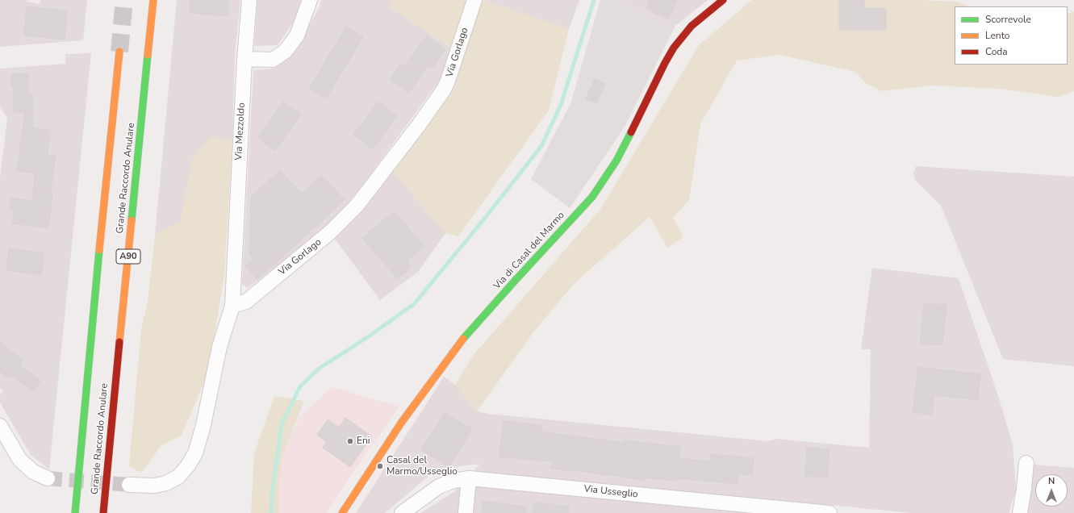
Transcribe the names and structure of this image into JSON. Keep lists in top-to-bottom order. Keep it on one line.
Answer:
{"streets":{"main road":["Grande Raccordo Anulare","Via di Casal del Marmo","A90"],"street":["Via Gorlago","Via Mezzoldo","Via Usseglio"]},"crossings":[["Via Gorlago","Via Mezzoldo"]],"places":["Eni","Casal del Marmo/Usseglio"],"legend":["Scorrevole","Lento","Coda"],"north":"top"}
